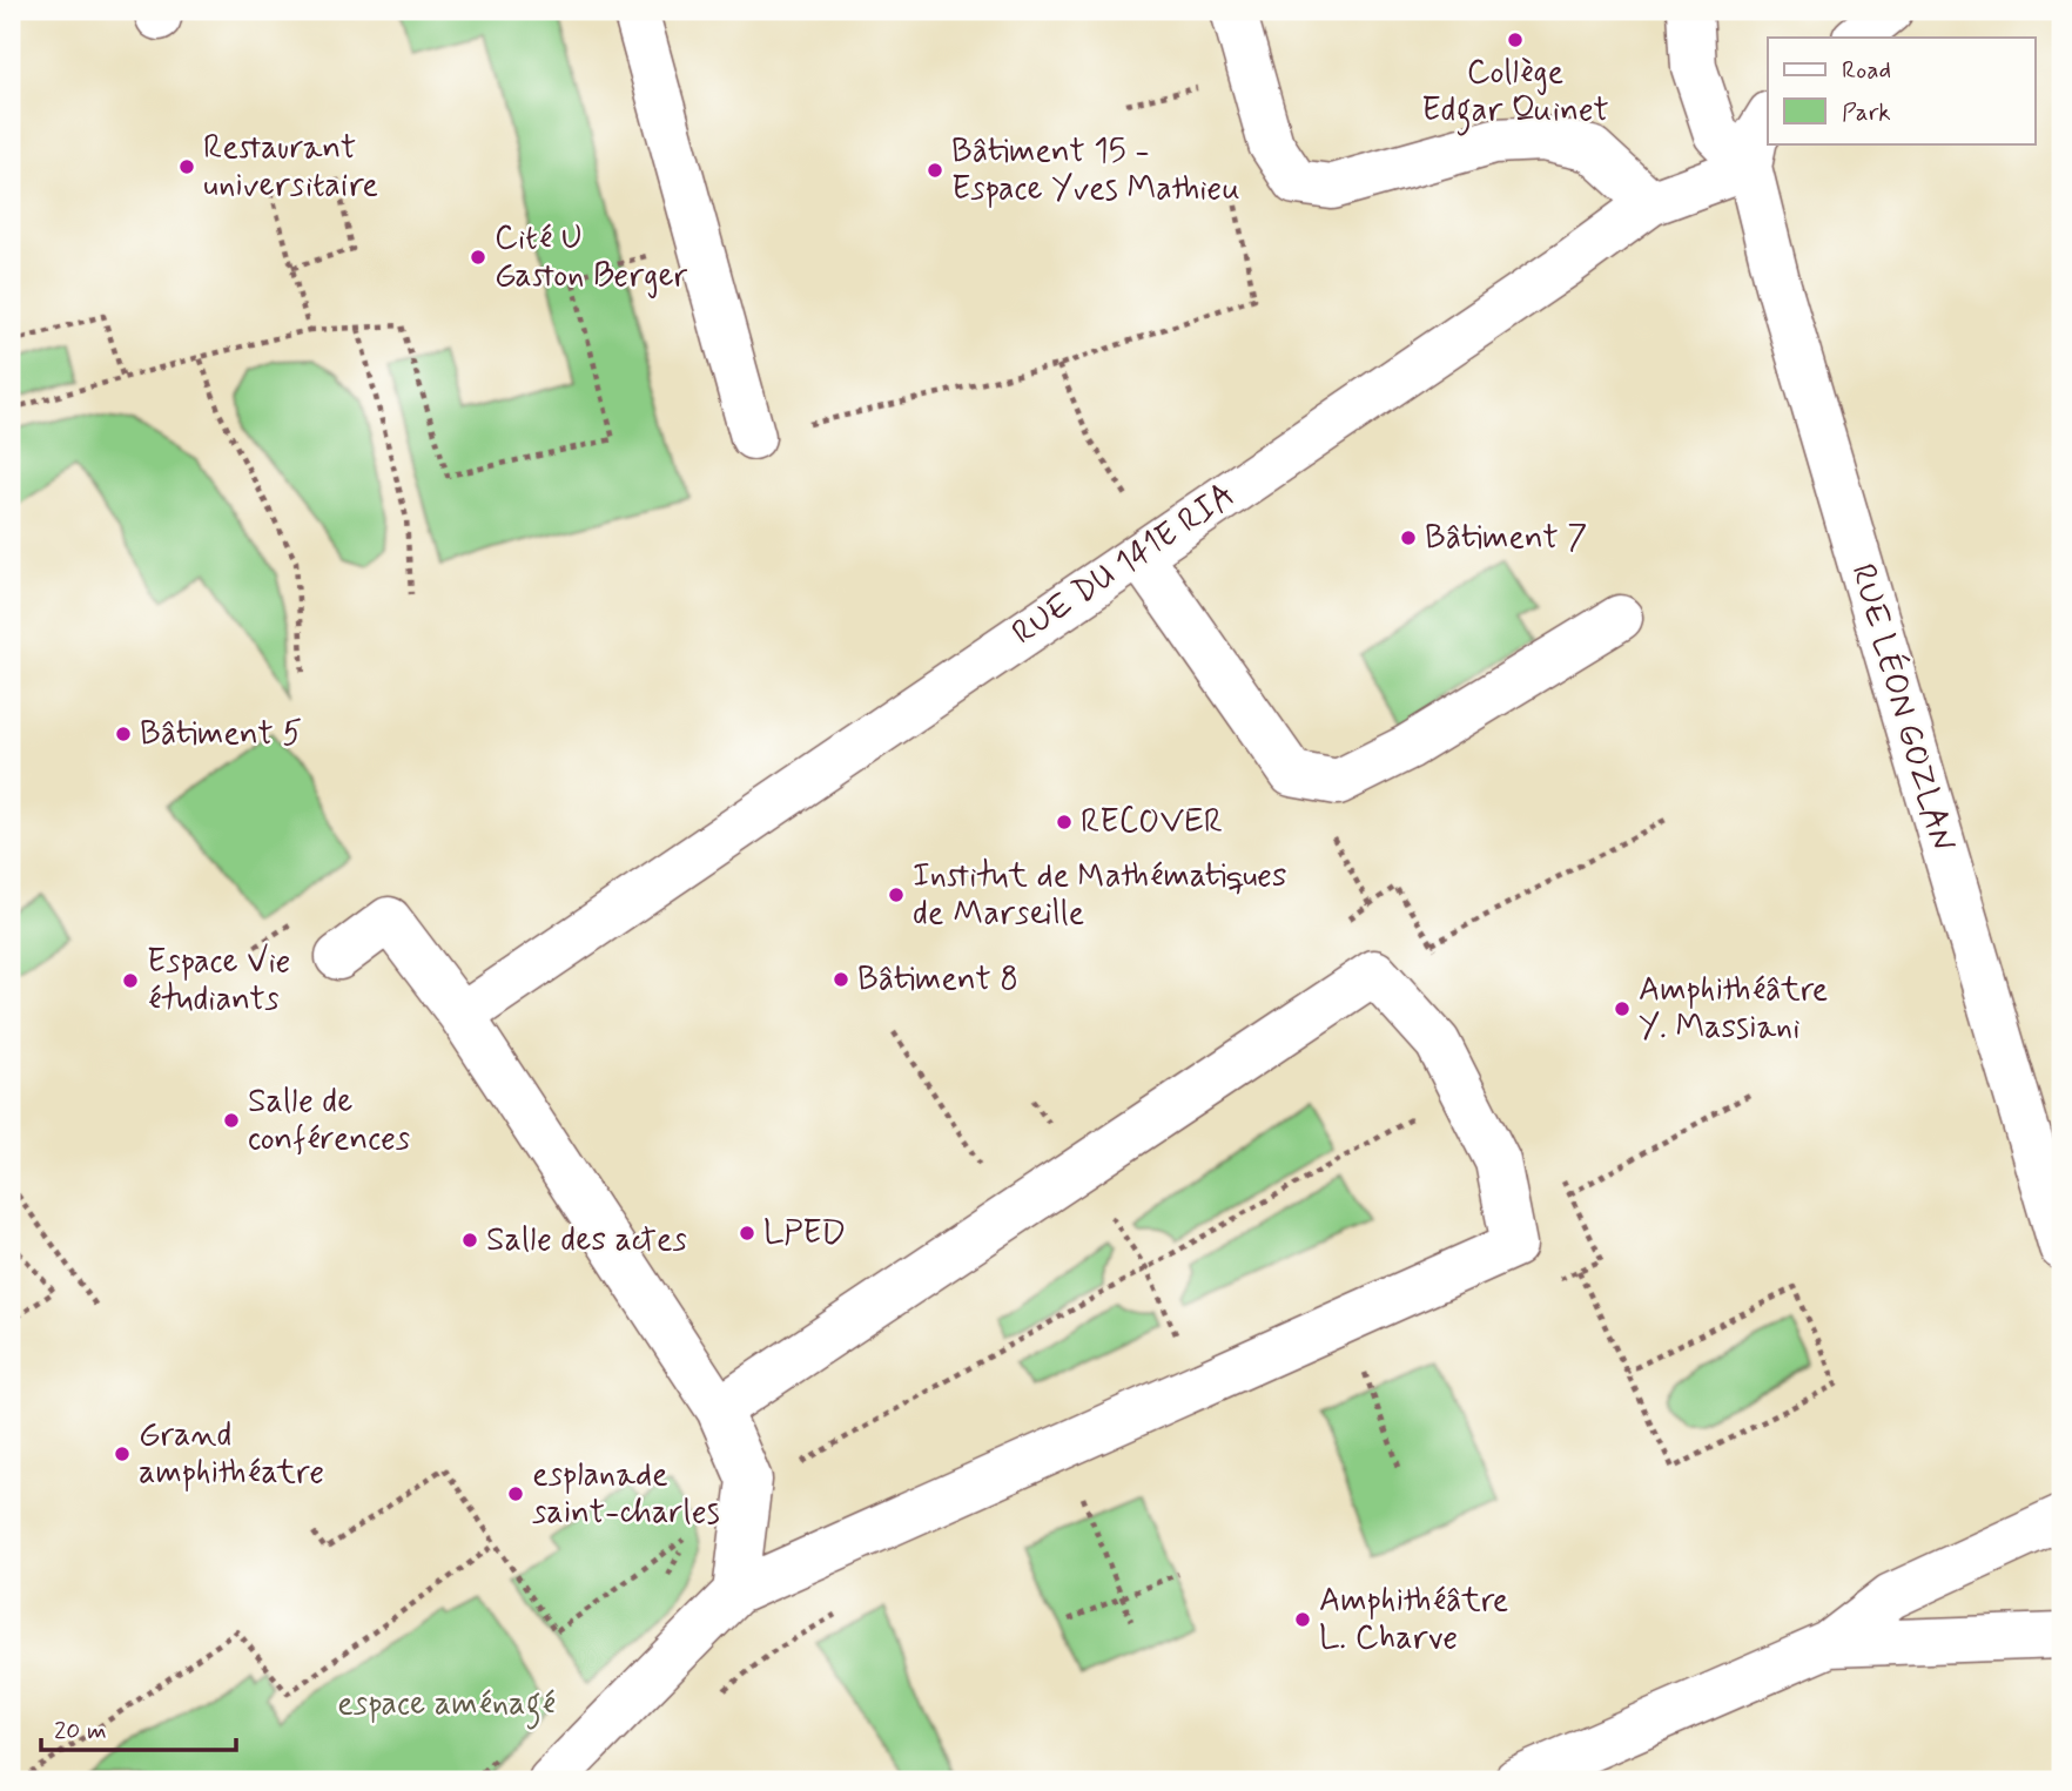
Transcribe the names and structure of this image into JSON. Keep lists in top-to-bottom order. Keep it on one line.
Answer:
{"streets":{"street":["RUE DU 141E RIA","RUE LÉON GOZLAN"]},"crossings":[["RUE DU 141E RIA","RUE LÉON GOZLAN"]],"parks":["espace aménagé"],"places":["Collège Edgar Quinet","Restaurant universitaire","Bâtiment 15 - Espace Yves Mathieu","Cité U Gaston Berger","Bâtiment 7","Bâtiment 5","RECOVER","Institut de Mathématiques de Marseille","Bâtiment 8","Espace Vie étudiants","Amphithéâtre Y. Massiani","Salle de conférences","LPED","Salle des actes","Grand amphithéatre","esplanade saint-charles","Amphithéâtre L. Charve"],"legend":["Road","Park"],"scale_bar":"20 m"}
